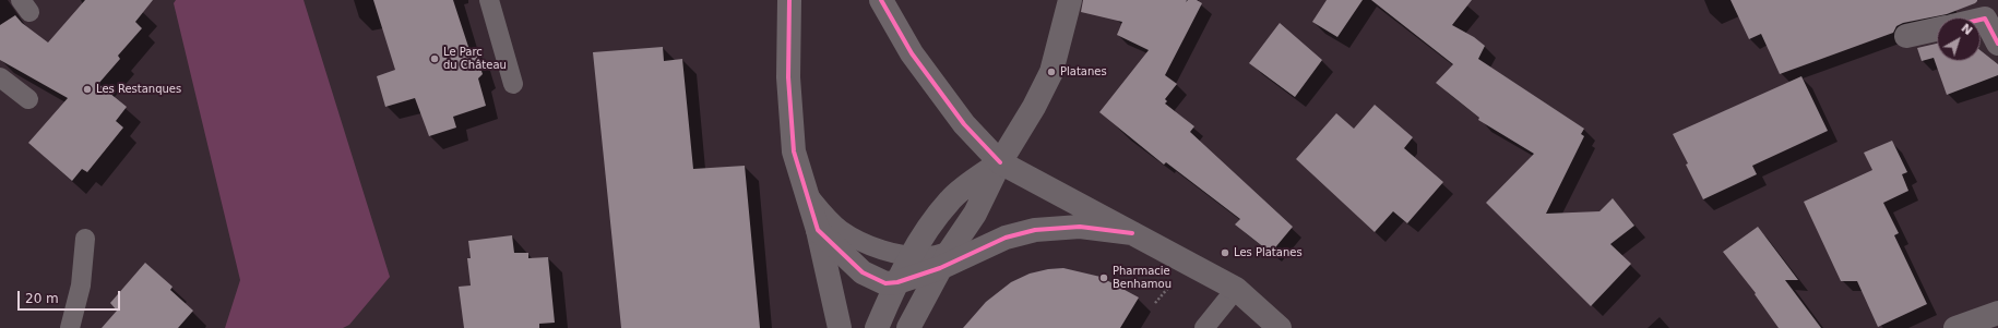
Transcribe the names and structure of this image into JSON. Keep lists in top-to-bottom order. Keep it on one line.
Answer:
{"places":["Le Parc du Château","Platanes","Les Restanques","Les Platanes","Pharmacie Benhamou"],"scale_bar":"20 m","north":"top right"}
